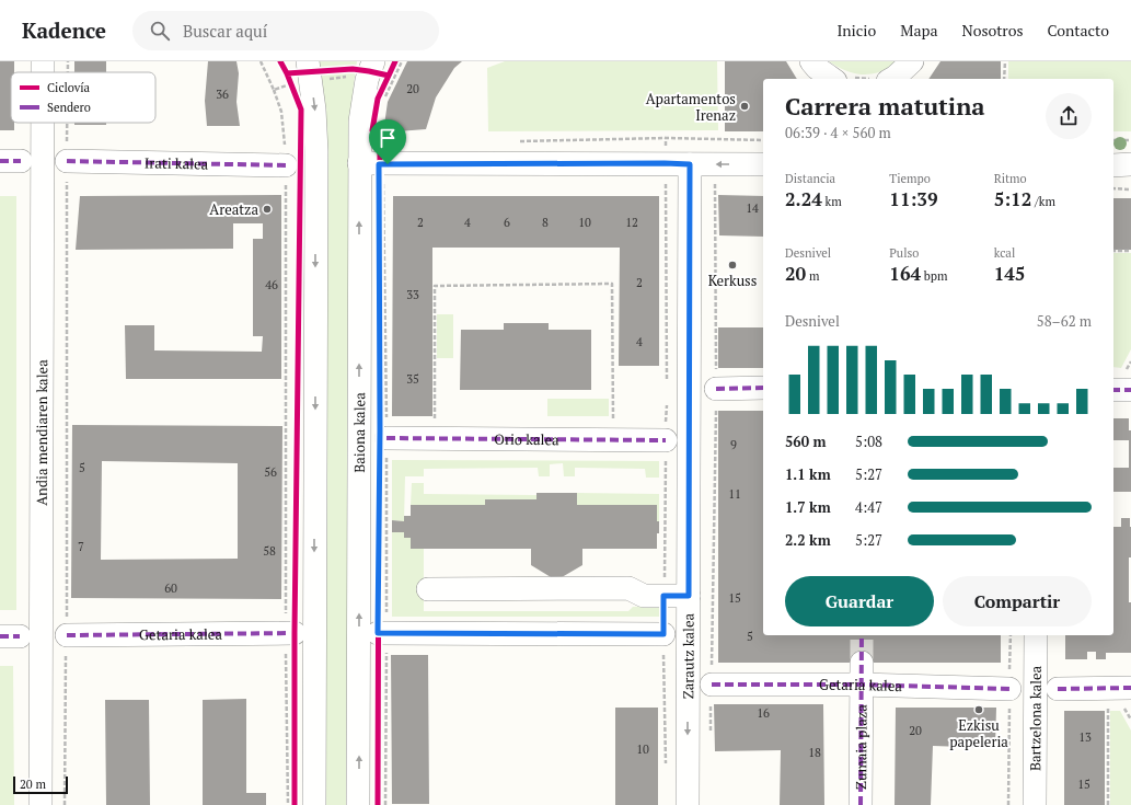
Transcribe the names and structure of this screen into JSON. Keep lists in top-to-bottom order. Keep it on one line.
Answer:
{"streets":{"street":["Irati kalea","Baiona kalea","Andia mendiaren kalea","Orio kalea","Getaria kalea","Zarautz kalea","Bartzelona kalea","Zumaia plaza"]},"crossings":[["Getaria kalea","Zumaia plaza"]],"places":["Apartamentos Irenaz","Areatza","Kerkuss","Ezkisu papeleria"],"house_numbers":["20","36","14","2","4","6","8","10","12","2","46","33","4","35","9","5","56","11","7","58","60","15","5","16","20","13","10","18","15"],"legend":["Ciclovía","Sendero"],"scale_bar":"20 m","page":{"header":"Kadence","search":"Buscar aquí","nav":["Inicio","Mapa","Nosotros","Contacto"],"heading":["Carrera matutina","06:39 · 4 × 560 m"],"stats":[["Distancia","2.24 km"],["Tiempo","11:39"],["Ritmo","5:12 /km"],["Desnivel","20 m"],["Pulso","164 bpm"],["kcal","145"]],"chart":["Desnivel","58–62 m"],"list":[{"name":"560 m","note":"5:08"},{"name":"1.1 km","note":"5:27"},{"name":"1.7 km","note":"4:47"},{"name":"2.2 km","note":"5:27"}],"buttons":["Guardar","Compartir"],"scale":"20 m"}}
